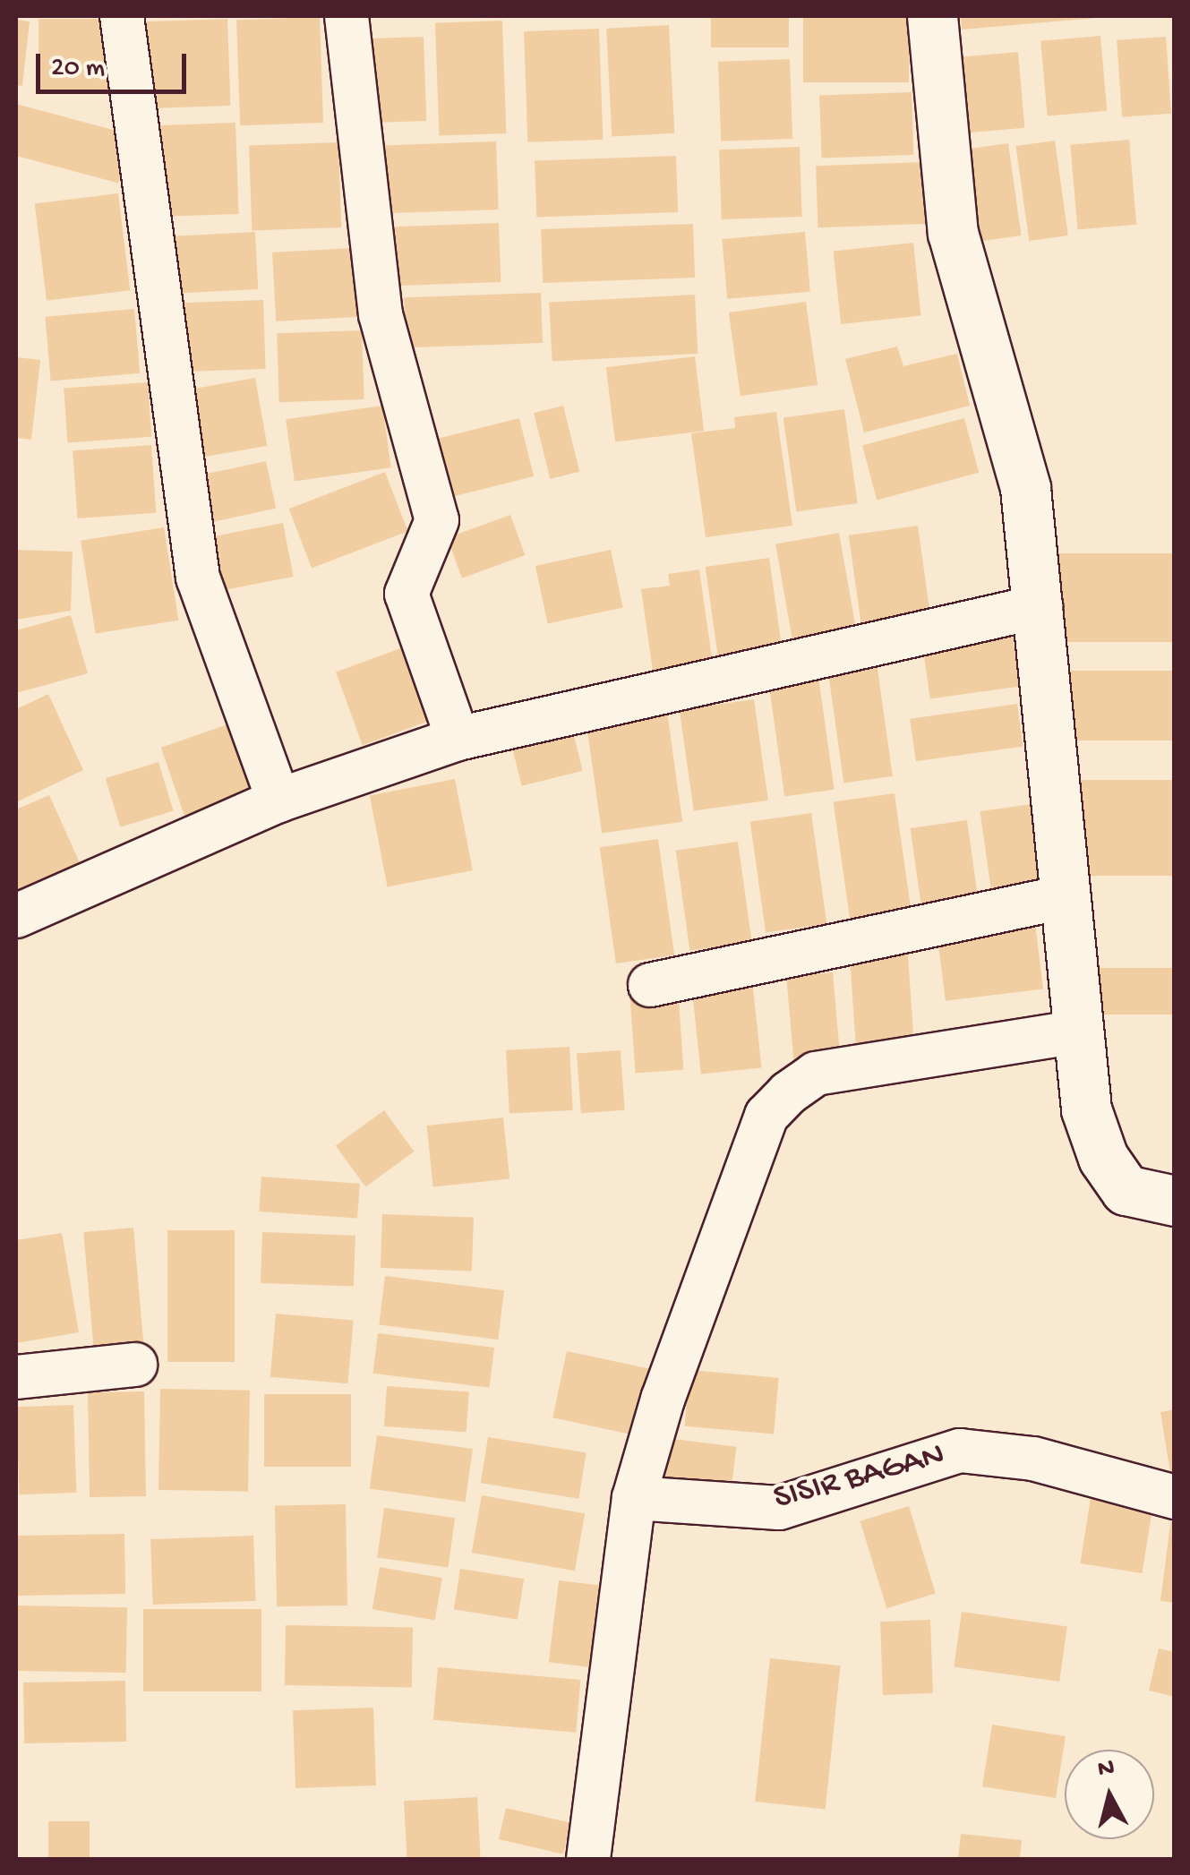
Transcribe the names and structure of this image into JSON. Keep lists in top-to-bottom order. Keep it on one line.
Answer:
{"streets":{"street":["SISIR BAGAN"]},"scale_bar":"20 m","north":"top"}
